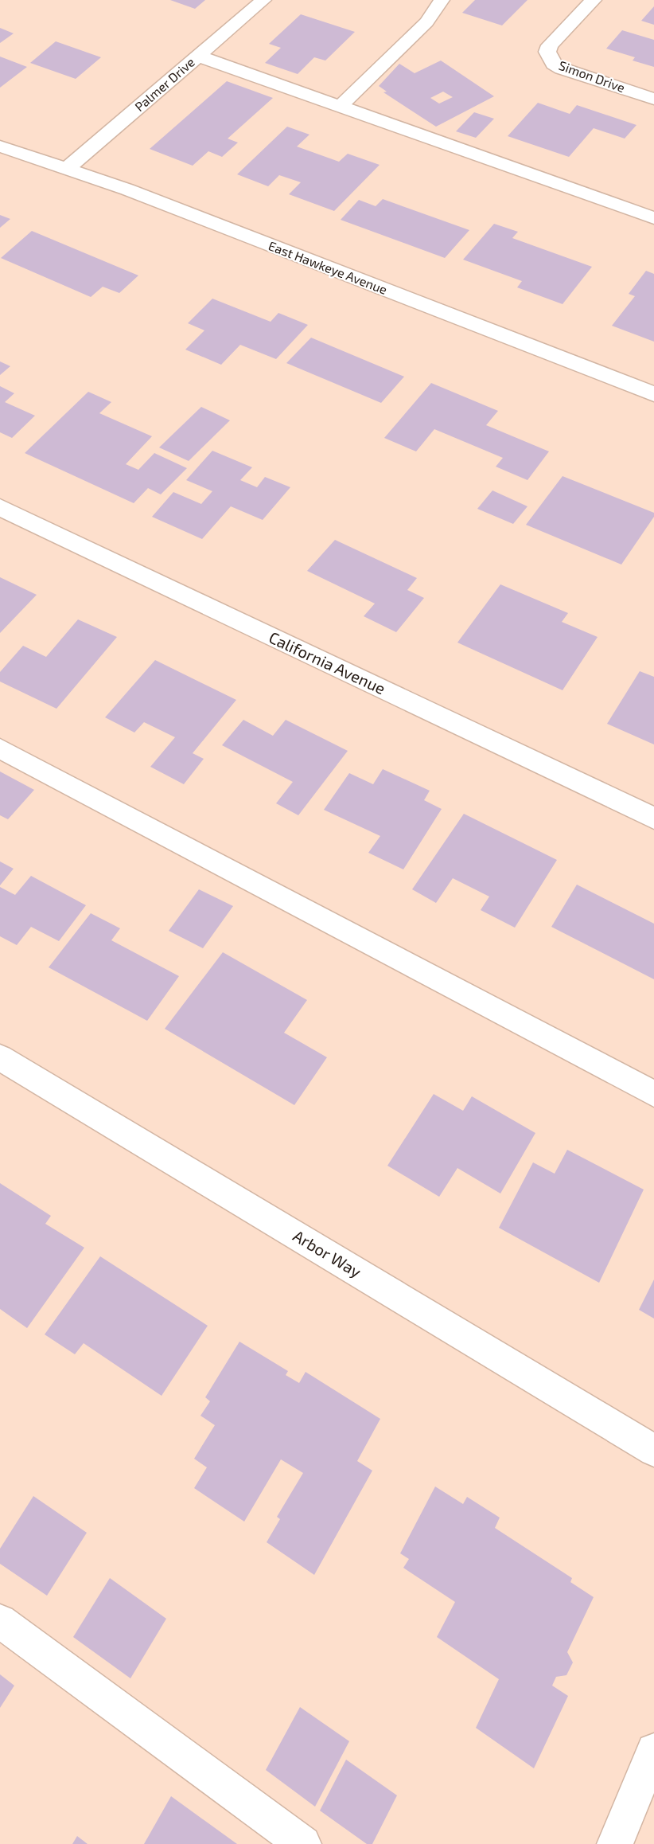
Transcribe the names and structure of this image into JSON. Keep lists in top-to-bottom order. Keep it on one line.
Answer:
{"streets":{"street":["Simon Drive","Palmer Drive","East Hawkeye Avenue","California Avenue","Arbor Way"]},"crossings":[["Palmer Drive","East Hawkeye Avenue"]]}
